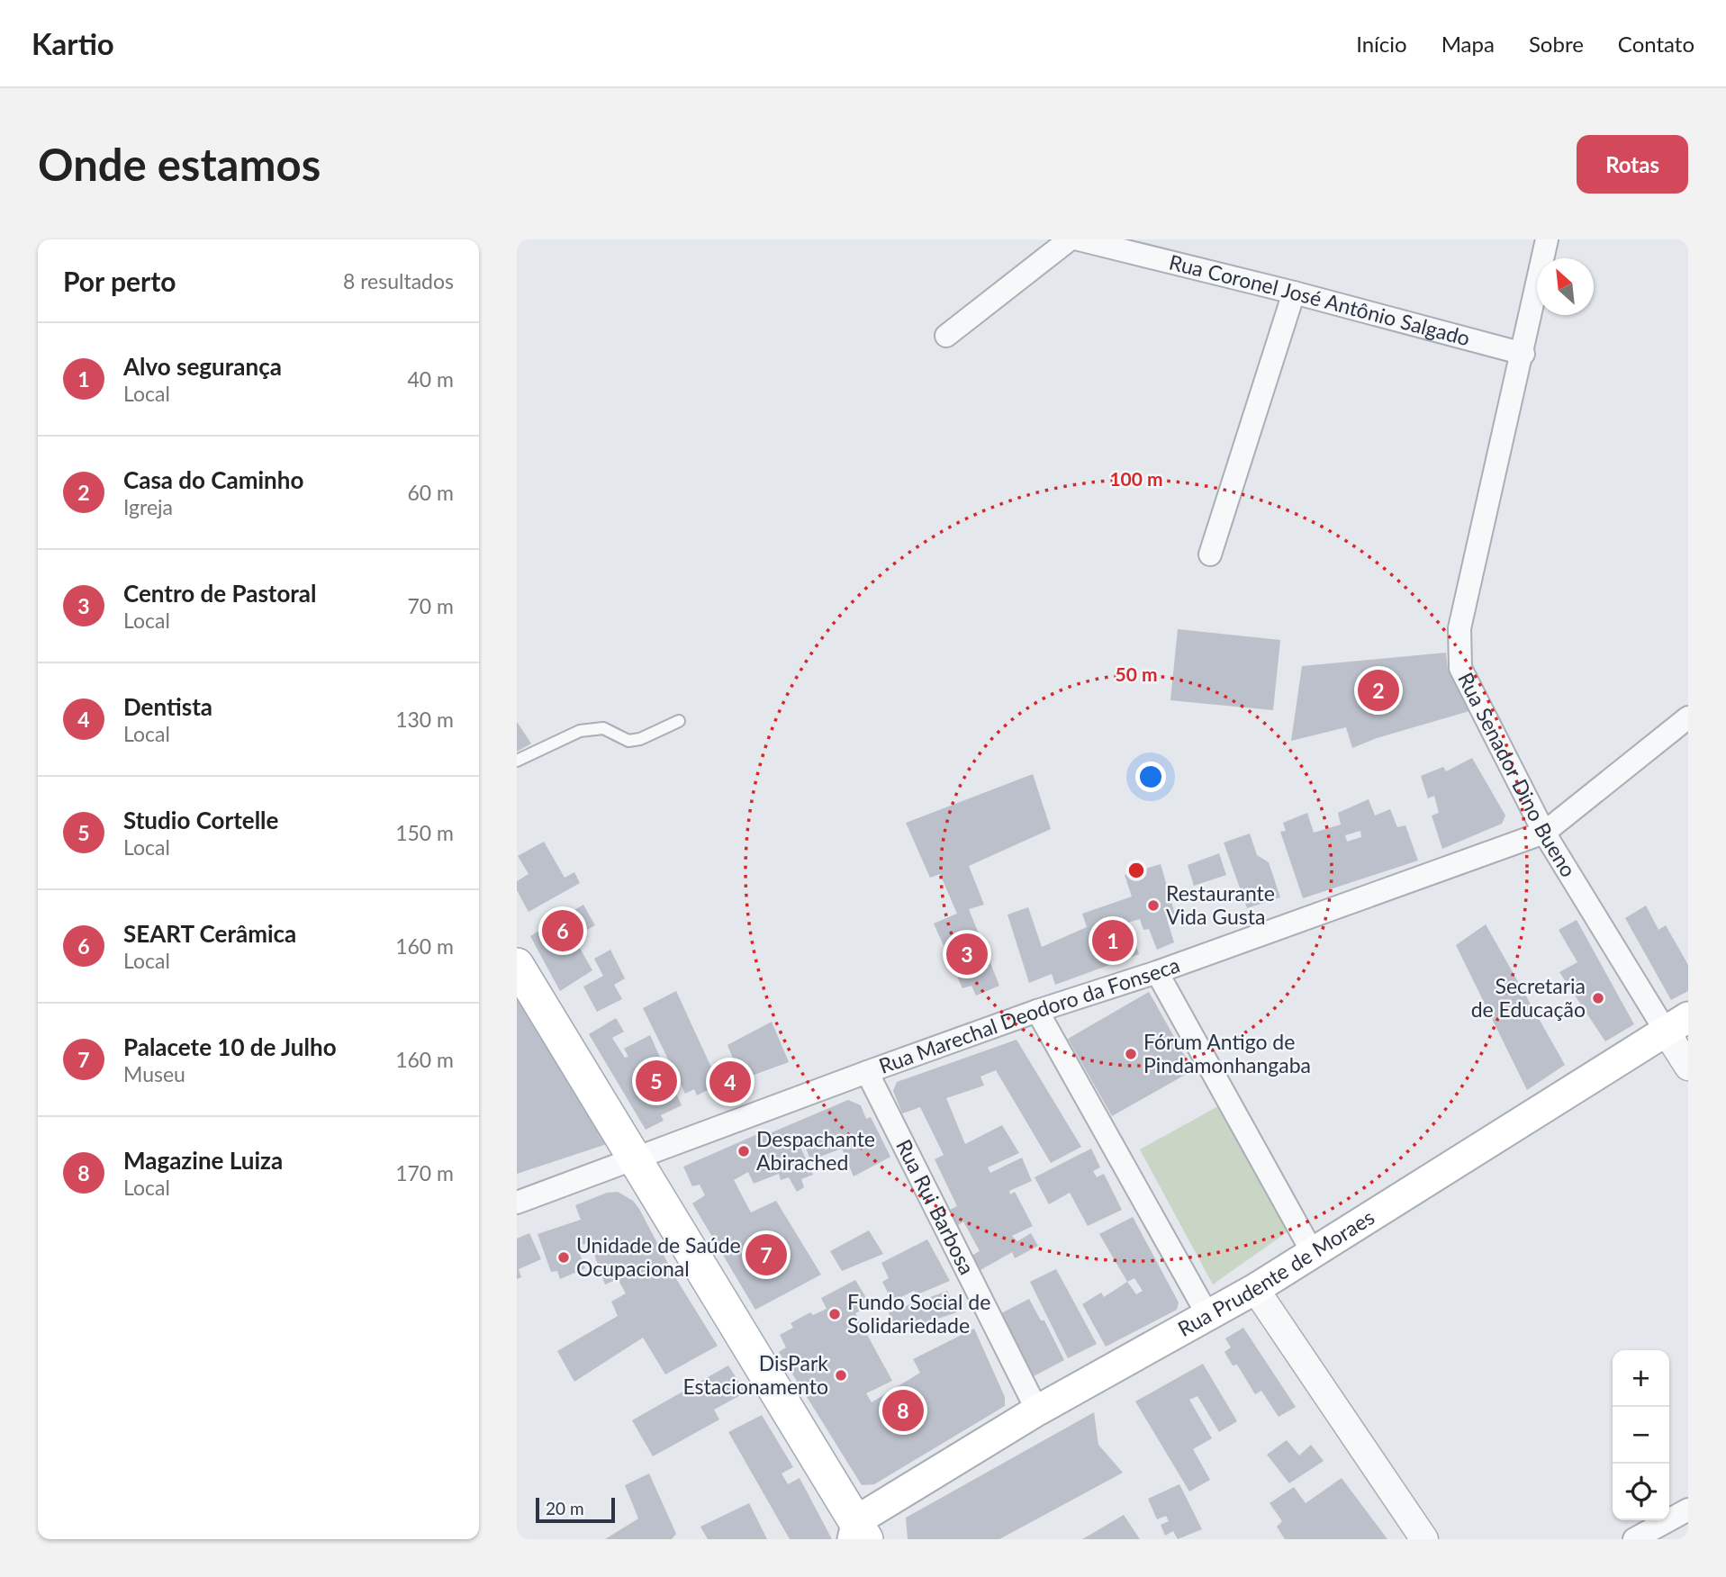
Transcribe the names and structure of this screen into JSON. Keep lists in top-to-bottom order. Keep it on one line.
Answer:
{"streets":{"main road":["Rua Prudente de Moraes"],"street":["Rua Coronel José Antônio Salgado","Rua Senador Dino Bueno","Rua Marechal Deodoro da Fonseca","Rua Rui Barbosa"]},"crossings":[["Rua Coronel José Antônio Salgado","Rua Senador Dino Bueno"],["Rua Senador Dino Bueno","Rua Marechal Deodoro da Fonseca"],["Rua Senador Dino Bueno","Rua Prudente de Moraes"],["Rua Marechal Deodoro da Fonseca","Rua Rui Barbosa"],["Rua Rui Barbosa","Rua Prudente de Moraes"]],"places":["Restaurante Vida Gusta","Secretaria de Educação","Fórum Antigo de Pindamonhangaba","Despachante Abirached","Unidade de Saúde Ocupacional","Fundo Social de Solidariedade","DisPark Estacionamento"],"scale_bar":"20 m","north":"top left","page":{"header":"Kartio","nav":["Início","Mapa","Sobre","Contato"],"buttons":"Rotas","title":"Onde estamos","heading":["Por perto","8 resultados"],"list":[{"mark":"1","name":"Alvo segurança","note":"Local","value":"40 m"},{"mark":"2","name":"Casa do Caminho","note":"Igreja","value":"60 m"},{"mark":"3","name":"Centro de Pastoral","note":"Local","value":"70 m"},{"mark":"4","name":"Dentista","note":"Local","value":"130 m"},{"mark":"5","name":"Studio Cortelle","note":"Local","value":"150 m"},{"mark":"6","name":"SEART Cerâmica","note":"Local","value":"160 m"},{"mark":"7","name":"Palacete 10 de Julho","note":"Museu","value":"160 m"},{"mark":"8","name":"Magazine Luiza","note":"Local","value":"170 m"}],"pins":["2","6","1","3","5","4","7","8"],"map_buttons":["+","−"],"scale":"20 m"},"rings":["100 m","50 m"]}
